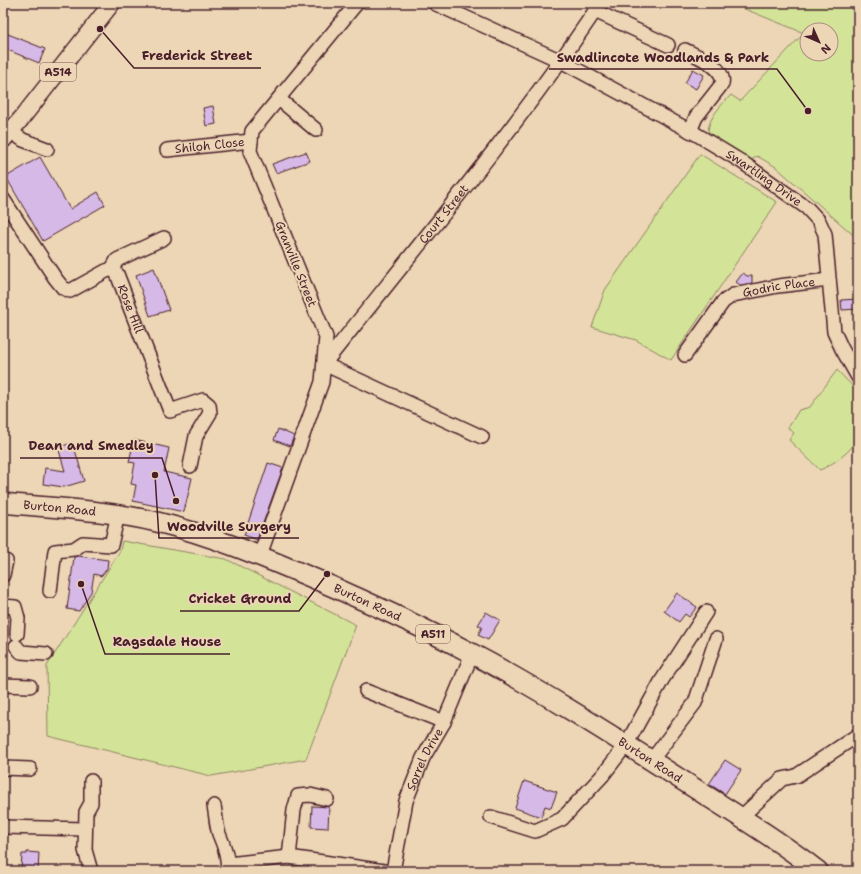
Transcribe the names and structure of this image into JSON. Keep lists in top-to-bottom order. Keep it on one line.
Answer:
{"streets":{"highway":["Burton Road","A511"],"main road":["A514"],"street":["Shiloh Close","Swartling Drive","Court Street","Granville Street","Godric Place","Rose Hill","Sorrel Drive"]},"crossings":[["Shiloh Close","Granville Street"],["Swartling Drive","Court Street"],["Swartling Drive","Godric Place"],["Court Street","Granville Street"],["Granville Street","Burton Road"],["Burton Road","Sorrel Drive"]],"places":["Frederick Street","Swadlincote Woodlands & Park","Woodville Surgery","Dean and Smedley","Cricket Ground","Ragsdale House"],"north":"bottom right"}
